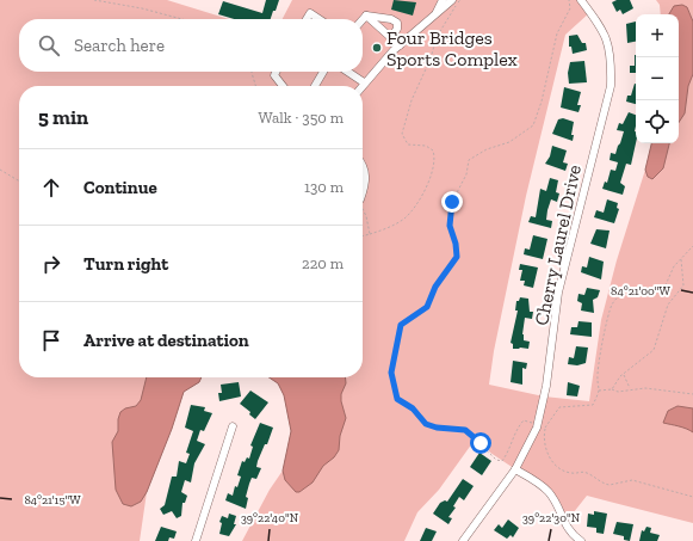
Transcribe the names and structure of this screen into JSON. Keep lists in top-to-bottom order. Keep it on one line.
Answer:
{"streets":{"street":["Cherry Laurel Drive"]},"places":["Four Bridges Sports Complex"],"page":{"map_buttons":["+","−"],"search":"Search here","heading":["5 min","Walk · 350 m"],"list":[["Continue","130 m"],["Turn right","220 m"],"Arrive at destination"]},"coordinates":["84°21'00\"W","84°21'15\"W","39°22'40\"N","39°22'30\"N"]}
